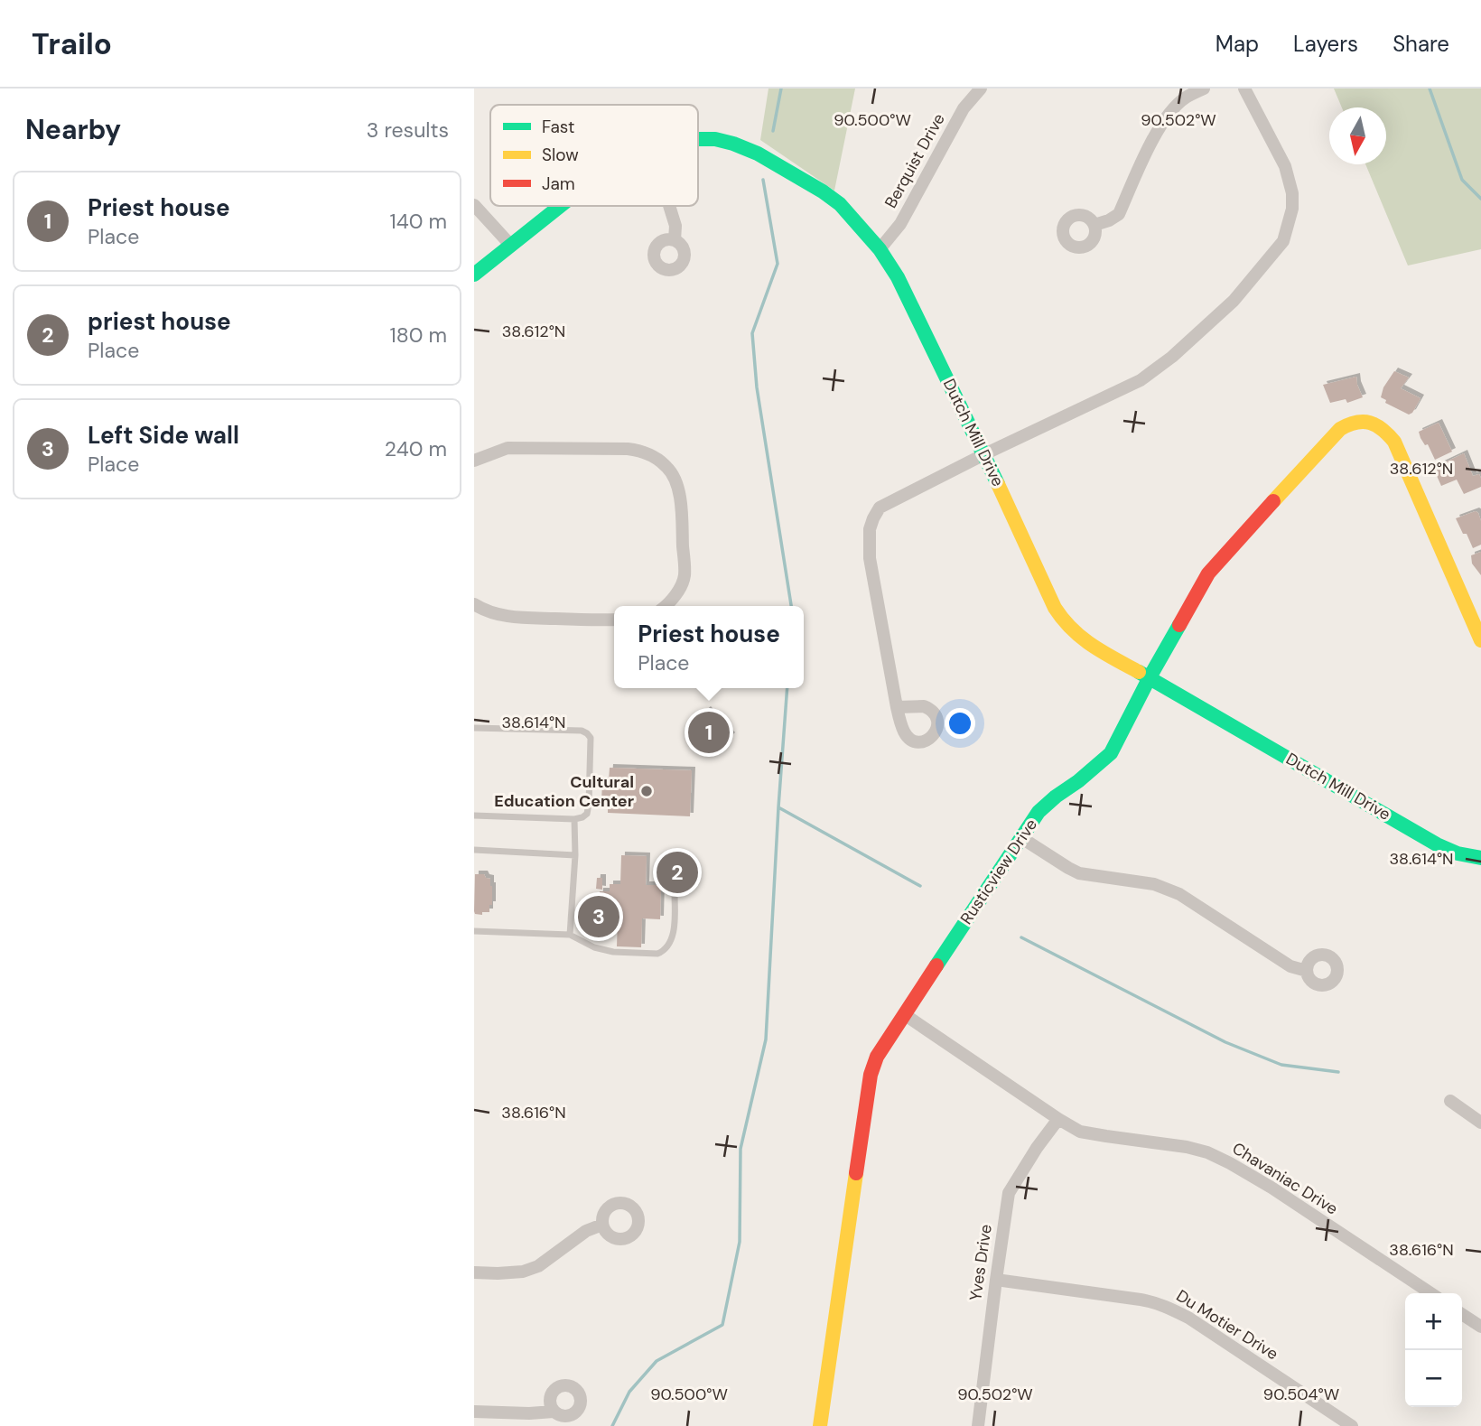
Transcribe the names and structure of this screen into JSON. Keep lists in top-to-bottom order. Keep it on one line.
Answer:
{"streets":{"street":["Berquist Drive","Dutch Mill Drive","Rusticview Drive","Chavaniac Drive","Yves Drive","Du Motier Drive"]},"crossings":[["Berquist Drive","Dutch Mill Drive"],["Dutch Mill Drive","Rusticview Drive"],["Rusticview Drive","Chavaniac Drive"],["Chavaniac Drive","Yves Drive"],["Yves Drive","Du Motier Drive"]],"places":["Cultural Education Center"],"legend":["Fast","Slow","Jam"],"north":"bottom","page":{"header":"Trailo","nav":["Map","Layers","Share"],"heading":["Nearby","3 results"],"list":[{"mark":"1","name":"Priest house","note":"Place","value":"140 m"},{"mark":"2","name":"priest house","note":"Place","value":"180 m"},{"mark":"3","name":"Left Side wall","note":"Place","value":"240 m"}],"popup":["Priest house","Place"],"pins":["1","2","3"],"map_buttons":["+","−"]},"coordinates":["90.500°W","90.502°W","38.612°N","38.614°N","38.616°N","90.504°W"]}
